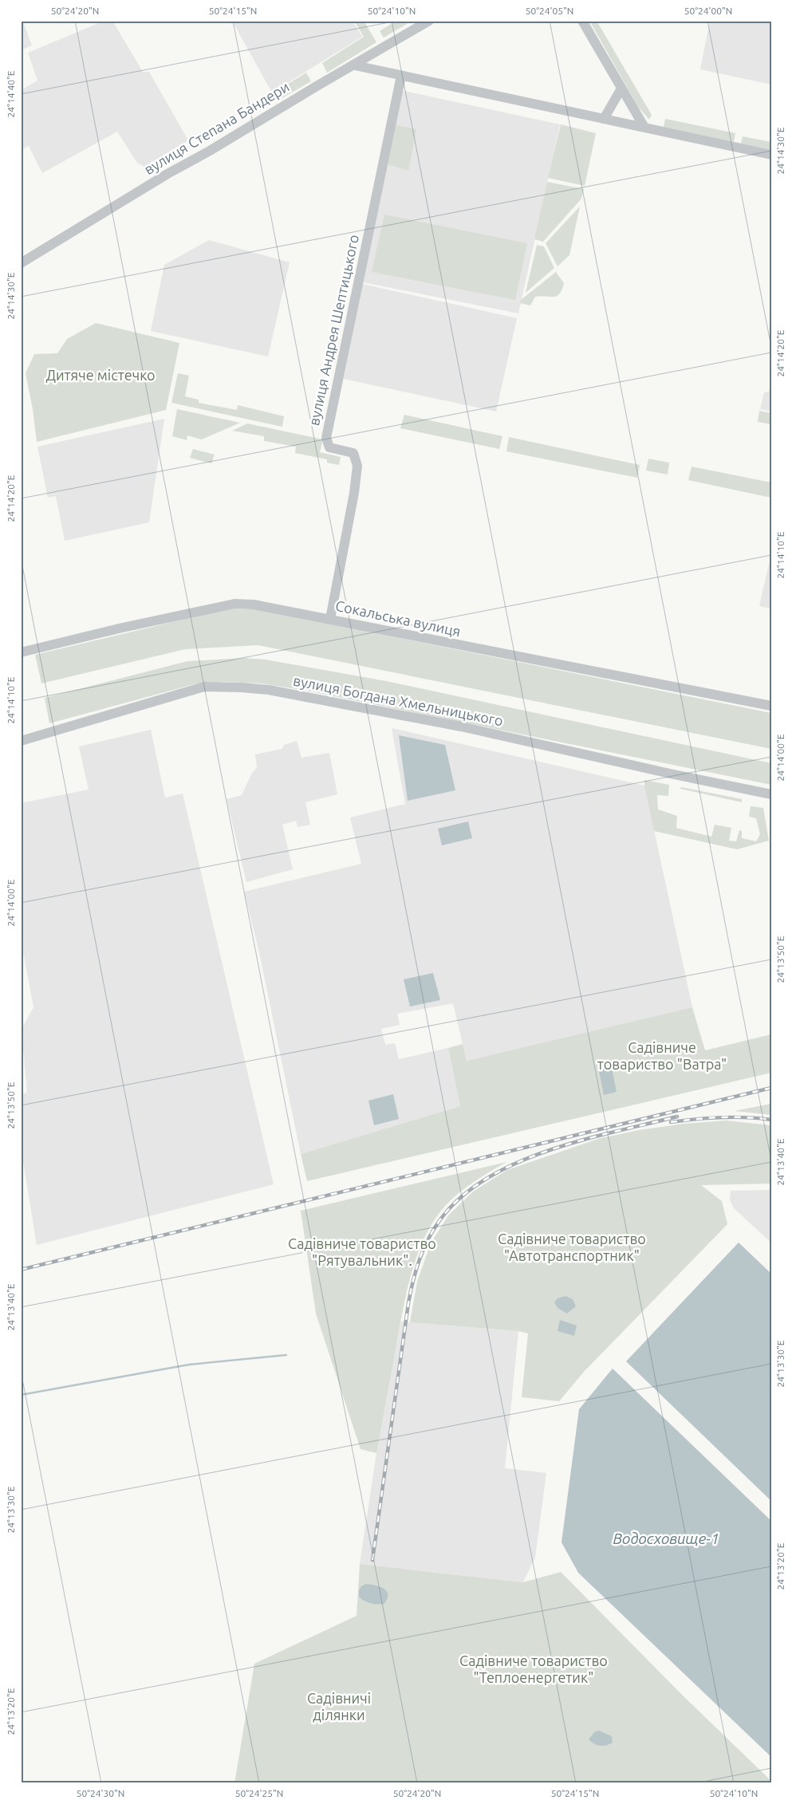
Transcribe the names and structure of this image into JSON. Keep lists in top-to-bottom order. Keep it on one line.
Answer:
{"streets":{"street":["вулиця Степана Бандери","вулиця Андрея Шептицького","Сокальська вулиця","вулиця Богдана Хмельницького"]},"crossings":[["вулиця Андрея Шептицького","Сокальська вулиця"]],"water":["Водосховище-1"],"parks":["Дитяче містечко","Садівниче товариство \"Ватра\"","Садівниче товариство \"Автотранспортник\"","Садівниче товариство \"Рятувальник\".","Садівниче товариство \"Теплоенергетик\"","Садівничі ділянки"],"coordinates":["50°24'20\"N","50°24'15\"N","50°24'10\"N","50°24'05\"N","50°24'00\"N","24°14'40\"E","24°14'30\"E","24°14'20\"E","24°14'10\"E","24°14'00\"E","24°13'50\"E","24°13'40\"E","24°13'30\"E","24°13'20\"E","50°24'30\"N","50°24'25\"N"]}
